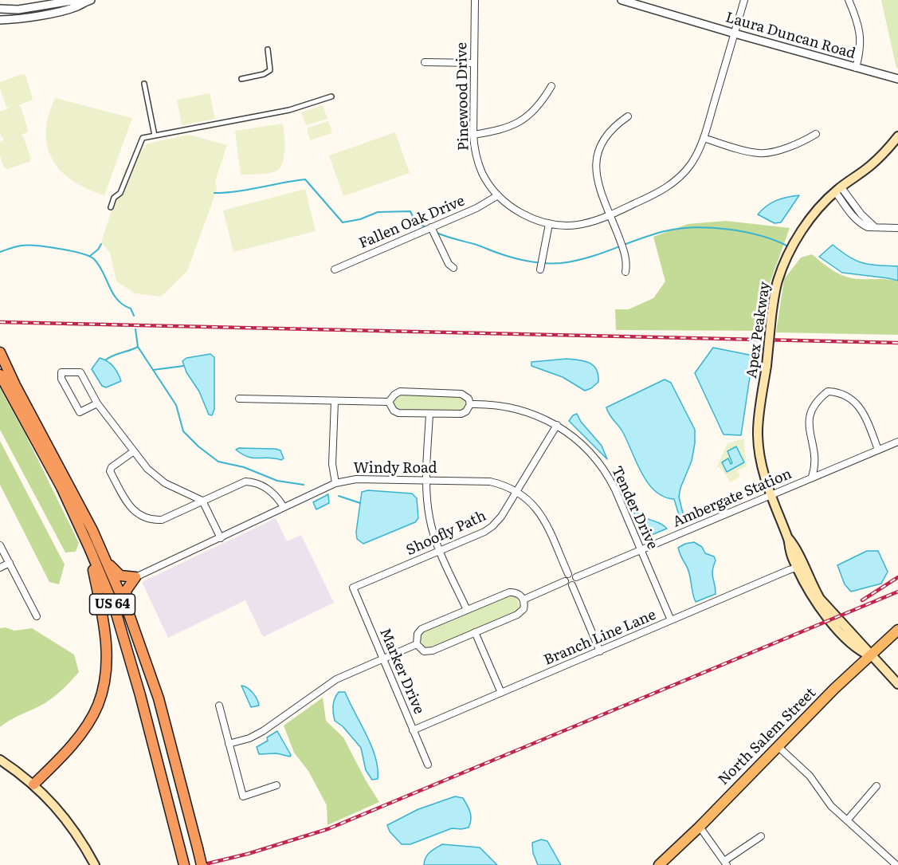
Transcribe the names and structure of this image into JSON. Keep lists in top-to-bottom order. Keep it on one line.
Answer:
{"streets":{"highway":["US 64"],"main road":["Apex Peakway","North Salem Street"],"street":["Laura Duncan Road","Pinewood Drive","Fallen Oak Drive","Windy Road","Ambergate Station","Tender Drive","Shoofly Path","Branch Line Lane","Marker Drive"]},"crossings":[["Laura Duncan Road","Pinewood Drive"],["Pinewood Drive","Fallen Oak Drive"],["Apex Peakway","Ambergate Station"],["Apex Peakway","Branch Line Lane"],["Apex Peakway","North Salem Street"],["Windy Road","Ambergate Station"],["Windy Road","Shoofly Path"],["Ambergate Station","Tender Drive"],["Tender Drive","Shoofly Path"],["Tender Drive","Branch Line Lane"],["Shoofly Path","Marker Drive"],["Branch Line Lane","Marker Drive"]]}
